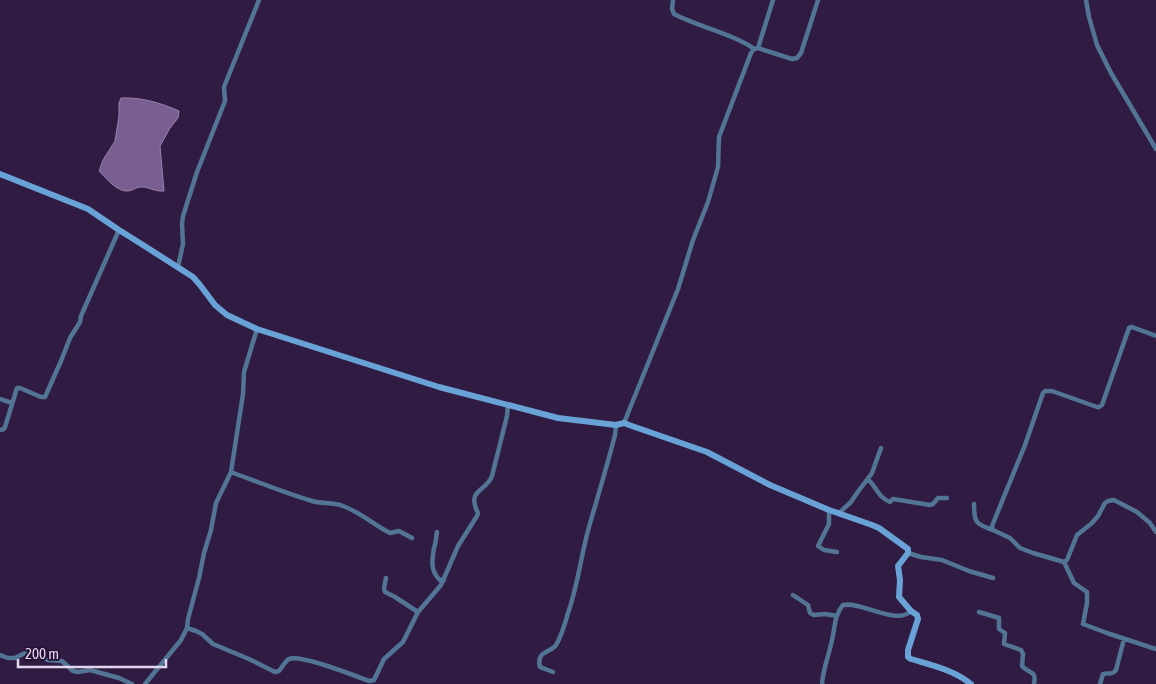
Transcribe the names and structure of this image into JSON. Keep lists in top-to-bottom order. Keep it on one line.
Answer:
{"scale_bar":"200 m"}
